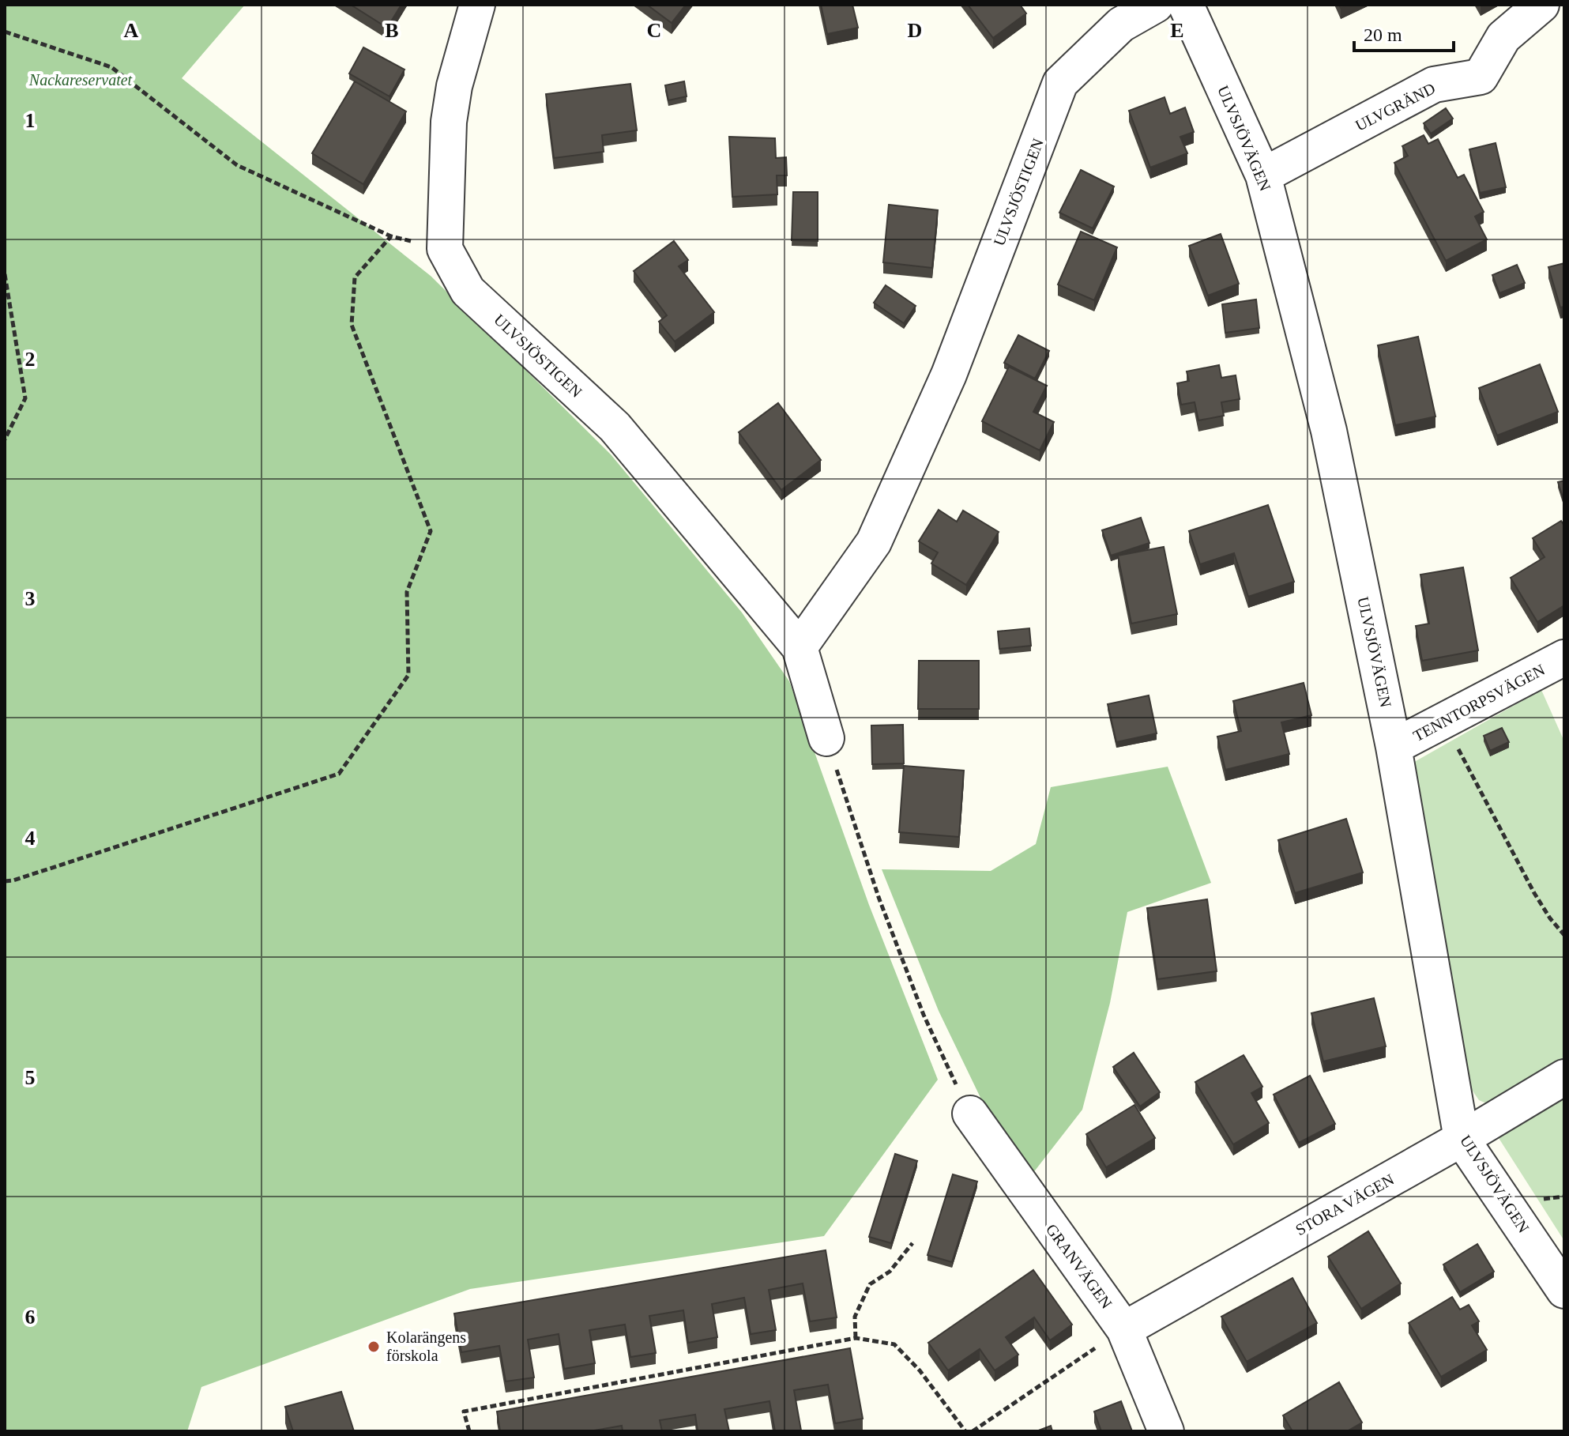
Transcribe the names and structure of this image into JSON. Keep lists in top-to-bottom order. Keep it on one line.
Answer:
{"streets":{"street":["ULVGRÄND","ULVSJÖVÄGEN","ULVSJÖSTIGEN","TENNTORPSVÄGEN","STORA VÄGEN","GRANVÄGEN"]},"crossings":[["ULVGRÄND","ULVSJÖVÄGEN"],["ULVSJÖVÄGEN","TENNTORPSVÄGEN"],["ULVSJÖVÄGEN","STORA VÄGEN"],["STORA VÄGEN","GRANVÄGEN"]],"parks":["Nackareservatet"],"places":["Kolarängens förskola"],"scale_bar":"20 m","grid":{"columns":["A","B","C","D","E"],"rows":["1","2","3","4","5","6"]}}
